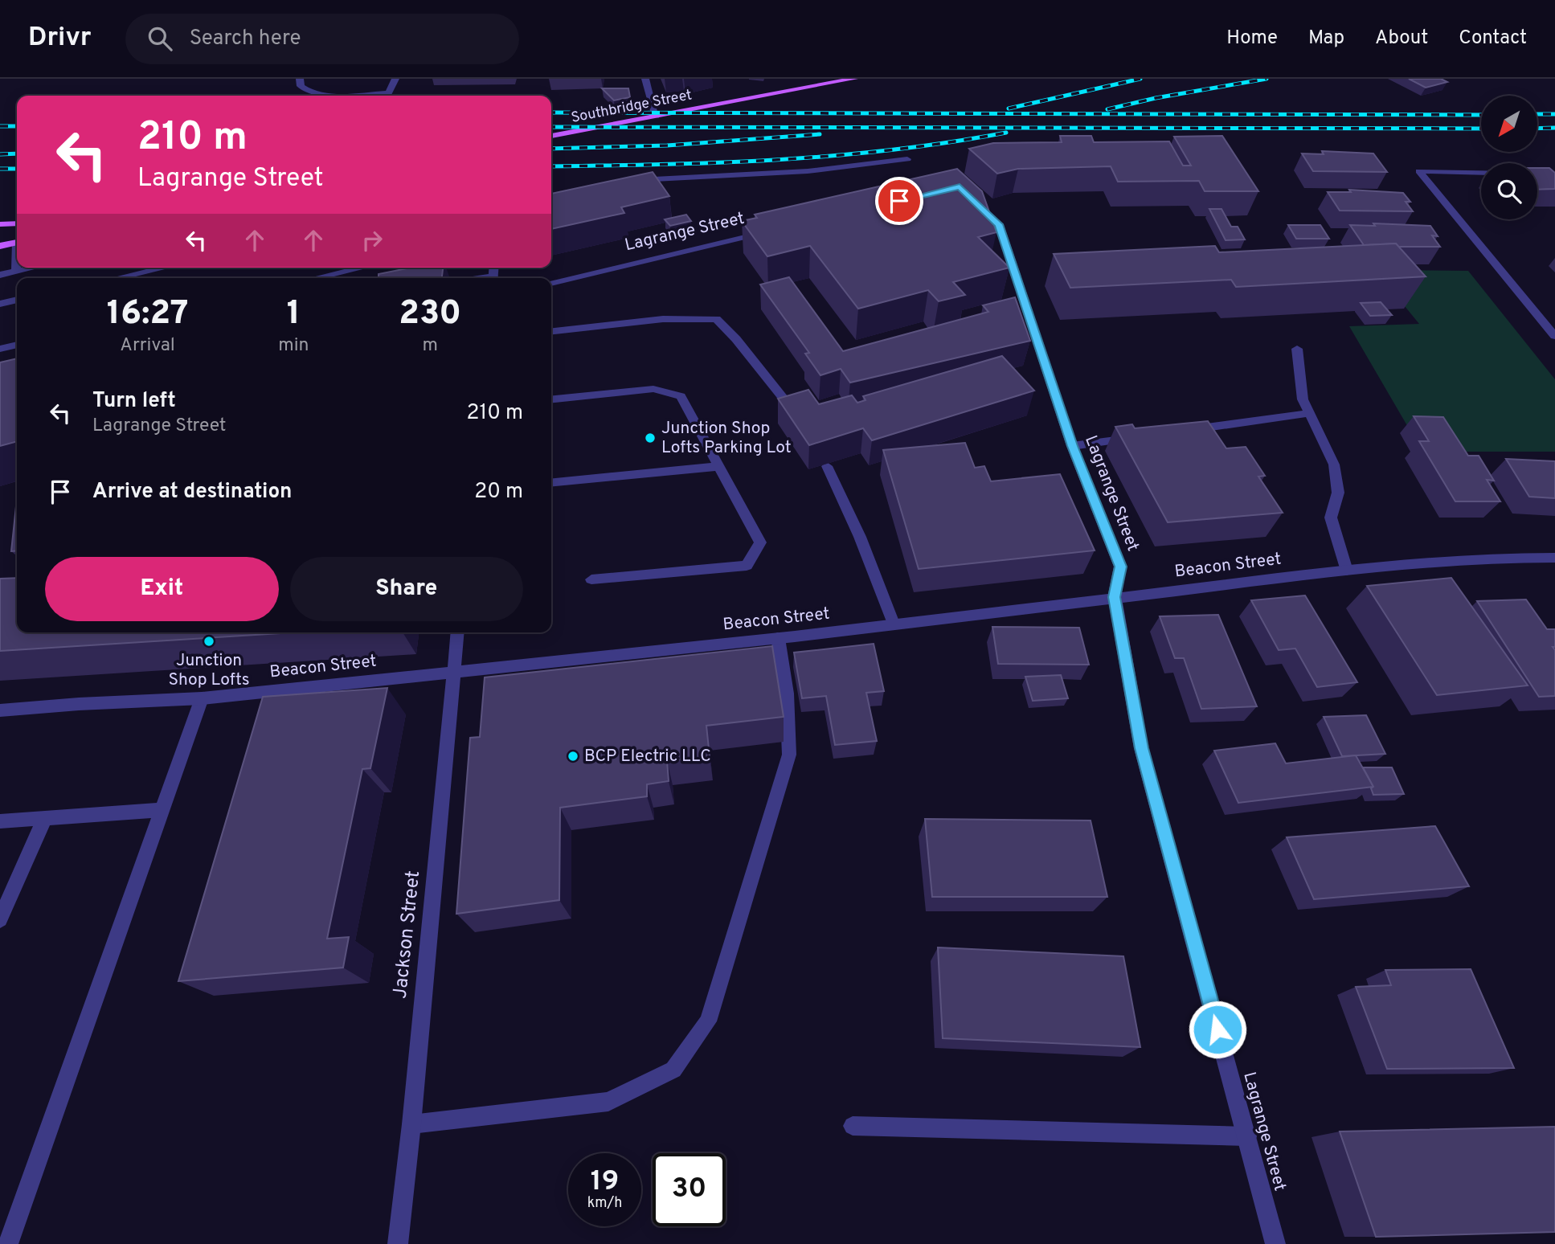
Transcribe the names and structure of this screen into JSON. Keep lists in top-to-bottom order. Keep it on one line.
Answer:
{"streets":{"main road":["Southbridge Street"],"street":["Lagrange Street","Beacon Street","Jackson Street"]},"crossings":[["Lagrange Street","Beacon Street"],["Beacon Street","Jackson Street"]],"places":["Junction Shop Lofts Parking Lot","Junction Shop Lofts","BCP Electric LLC"],"north":"bottom left","page":{"header":"Drivr","search":"Search here","nav":["Home","Map","About","Contact"],"turn":["210 m","Lagrange Street"],"eta":["16:27","Arrival","1","min","230","m"],"list":[{"name":"Turn left","note":"Lagrange Street","value":"210 m"},{"name":"Arrive at destination","value":"20 m"}],"buttons":["Exit","Share"],"speed":"19 km/h","limit":"30"}}
